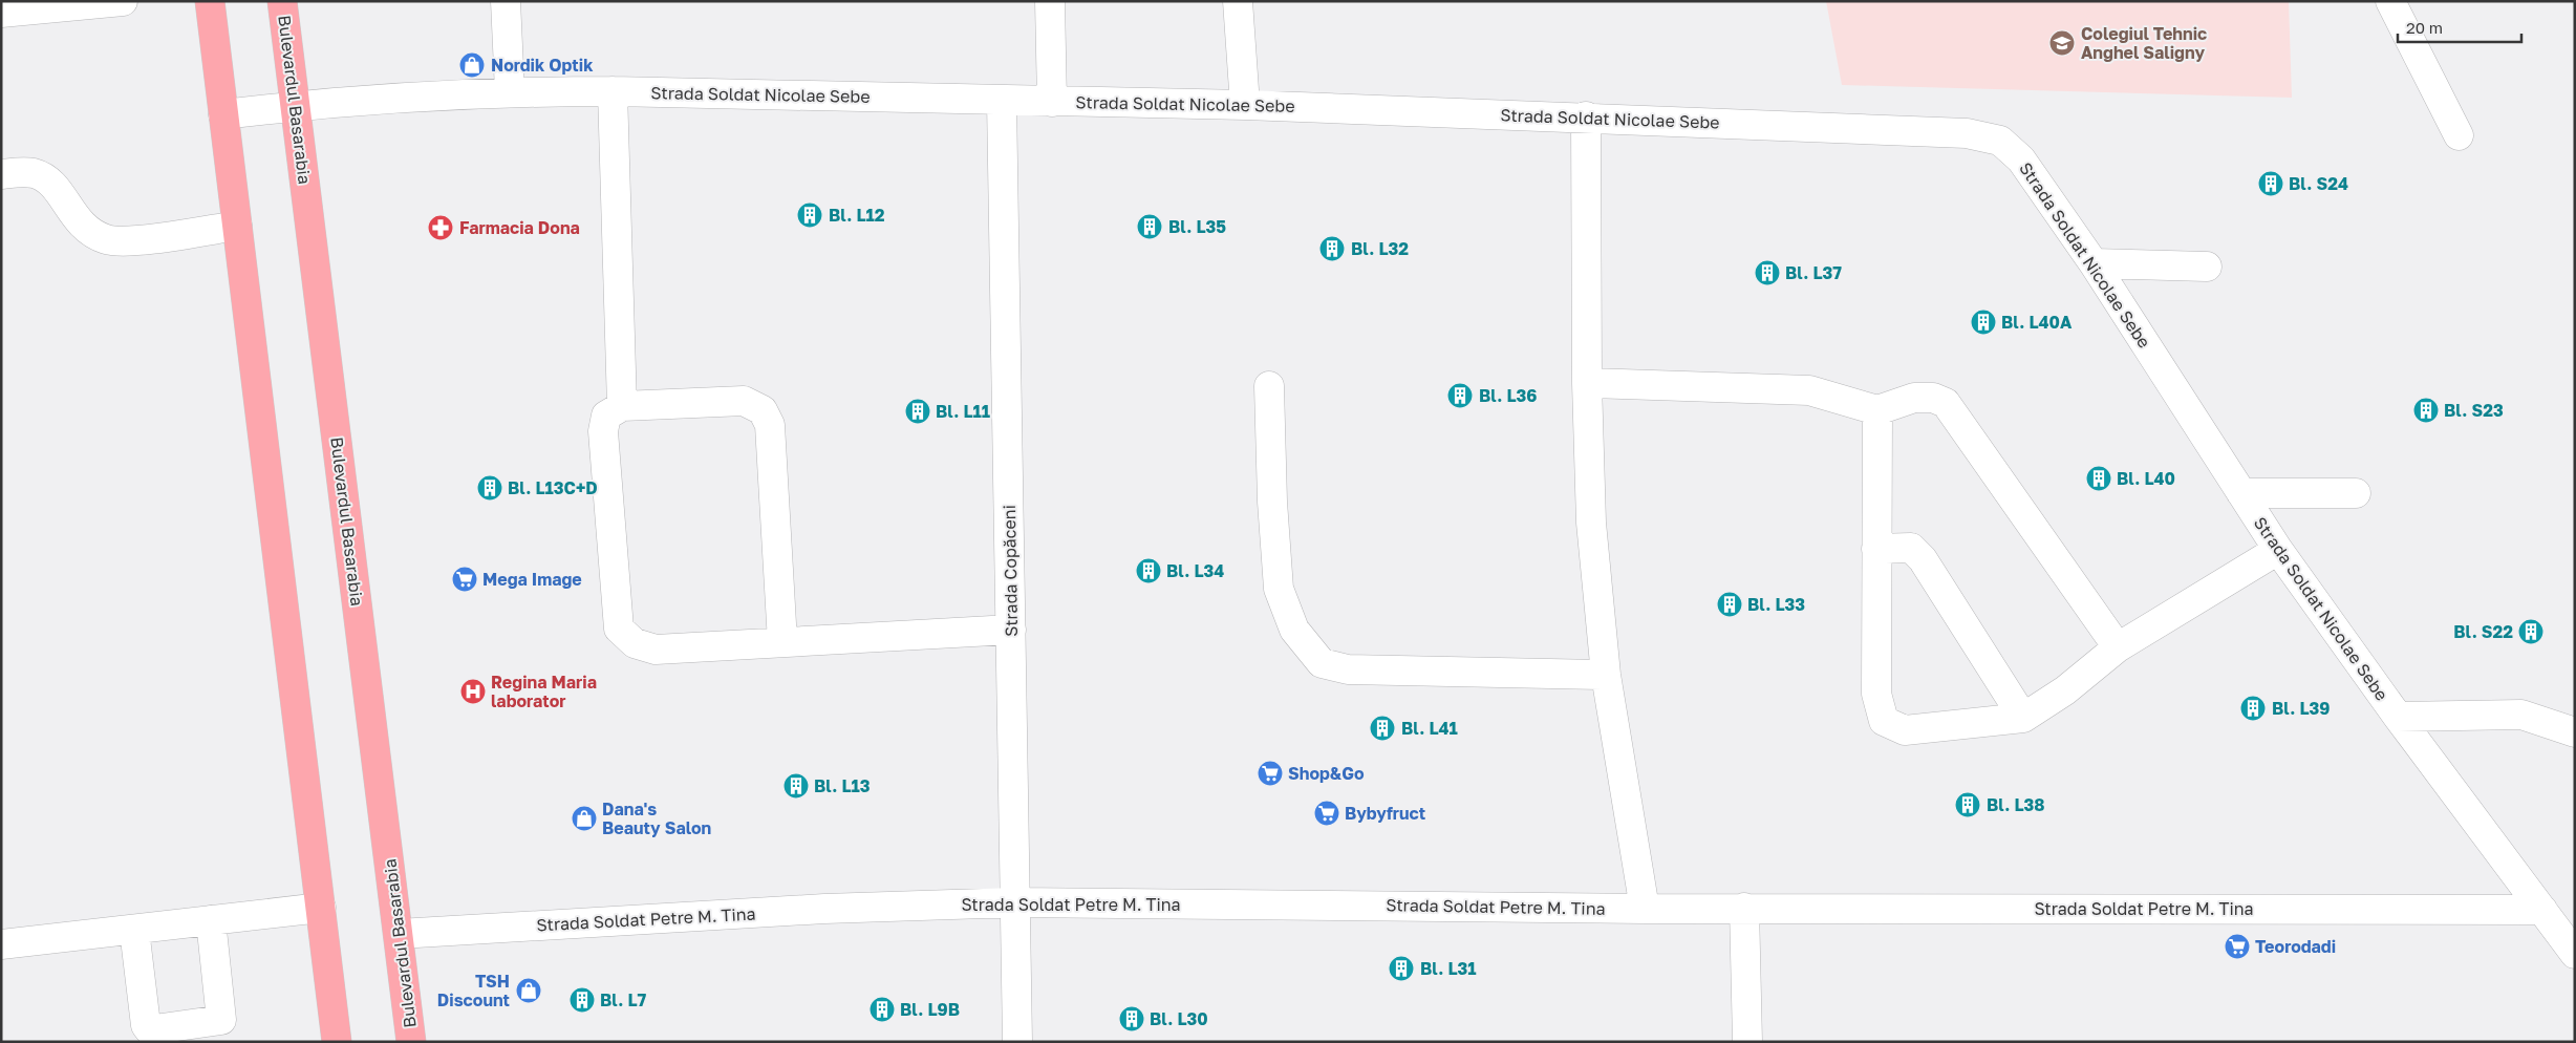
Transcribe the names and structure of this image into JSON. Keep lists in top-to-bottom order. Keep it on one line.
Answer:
{"streets":{"main road":["Bulevardul Basarabia"],"street":["Strada Soldat Nicolae Sebe","Strada Copăceni","Strada Soldat Petre M. Tina"]},"crossings":[["Strada Soldat Nicolae Sebe","Bulevardul Basarabia"],["Strada Soldat Nicolae Sebe","Strada Copăceni"],["Strada Soldat Nicolae Sebe","Strada Soldat Petre M. Tina"],["Bulevardul Basarabia","Strada Soldat Petre M. Tina"],["Strada Copăceni","Strada Soldat Petre M. Tina"]],"places":{"school or university":["Colegiul Tehnic Anghel Saligny"],"shop":["Nordik Optik","Dana's Beauty Salon","TSH Discount"],"building":["Bl. S24","Bl. L12","Bl. L35","Bl. L32","Bl. L37","Bl. L40A","Bl. L36","Bl. S23","Bl. L11","Bl. L40","Bl. L13C+D","Bl. L34","Bl. L33","Bl. S22","Bl. L39","Bl. L41","Bl. L13","Bl. L38","Bl. L31","Bl. L7","Bl. L9B","Bl. L30"],"pharmacy":["Farmacia Dona"],"supermarket":["Mega Image","Shop&Go","Bybyfruct","Teorodadi"],"hospital":["Regina Maria laborator"]},"scale_bar":"20 m"}
